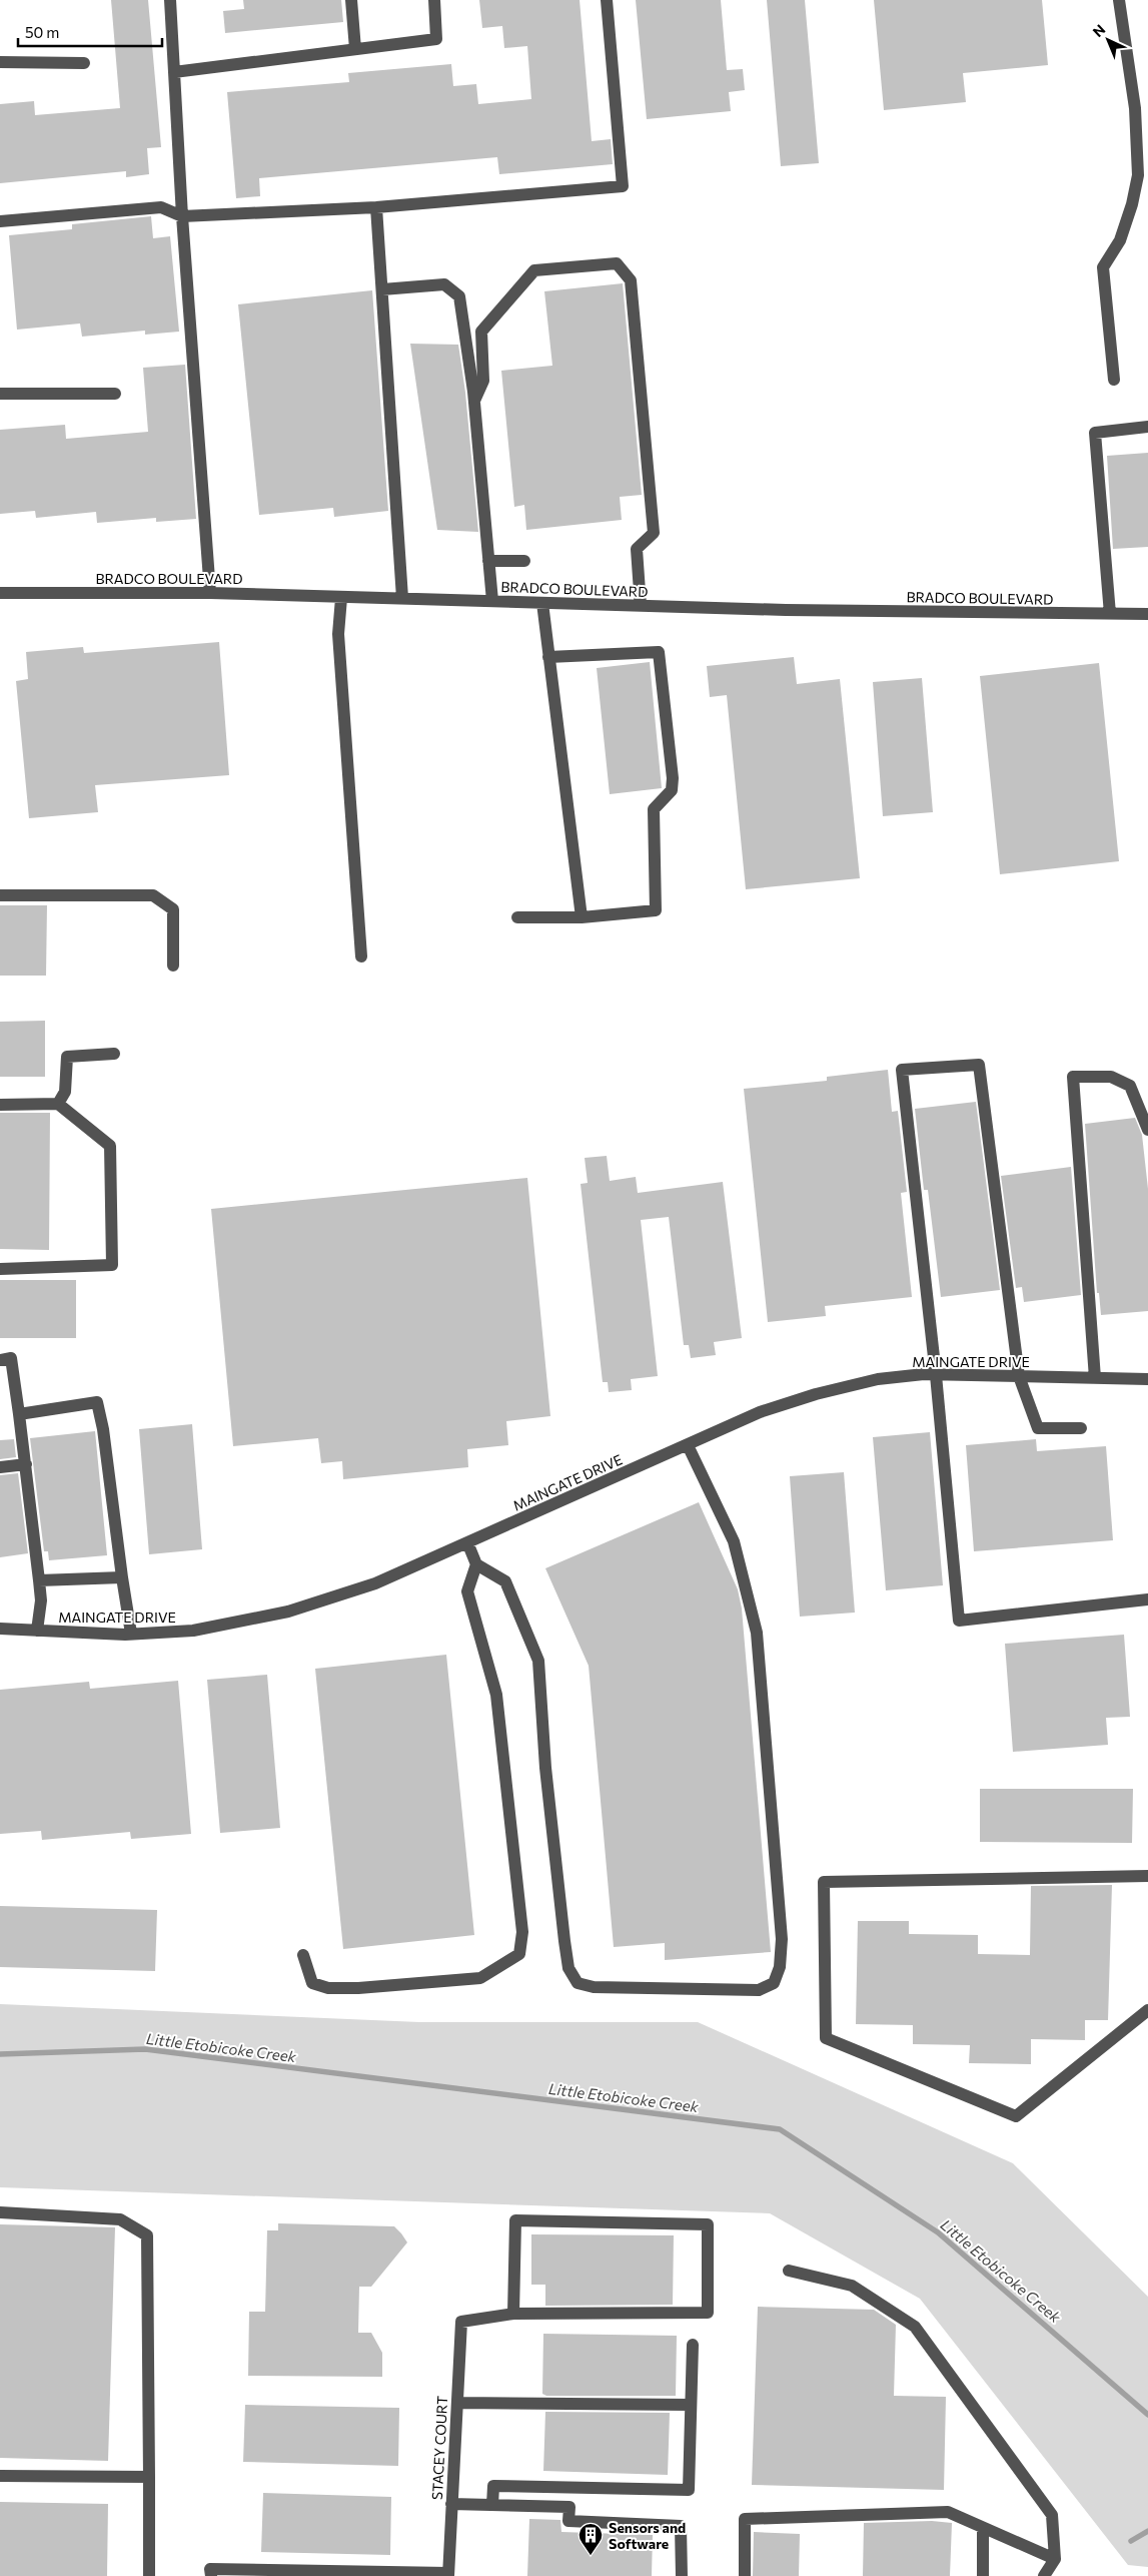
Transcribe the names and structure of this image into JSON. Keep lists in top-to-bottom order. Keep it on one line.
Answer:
{"streets":{"street":["BRADCO BOULEVARD","MAINGATE DRIVE","STACEY COURT"]},"water":["Little Etobicoke Creek"],"places":{"building":["Sensors and Software"]},"scale_bar":"50 m","north":"top left"}
